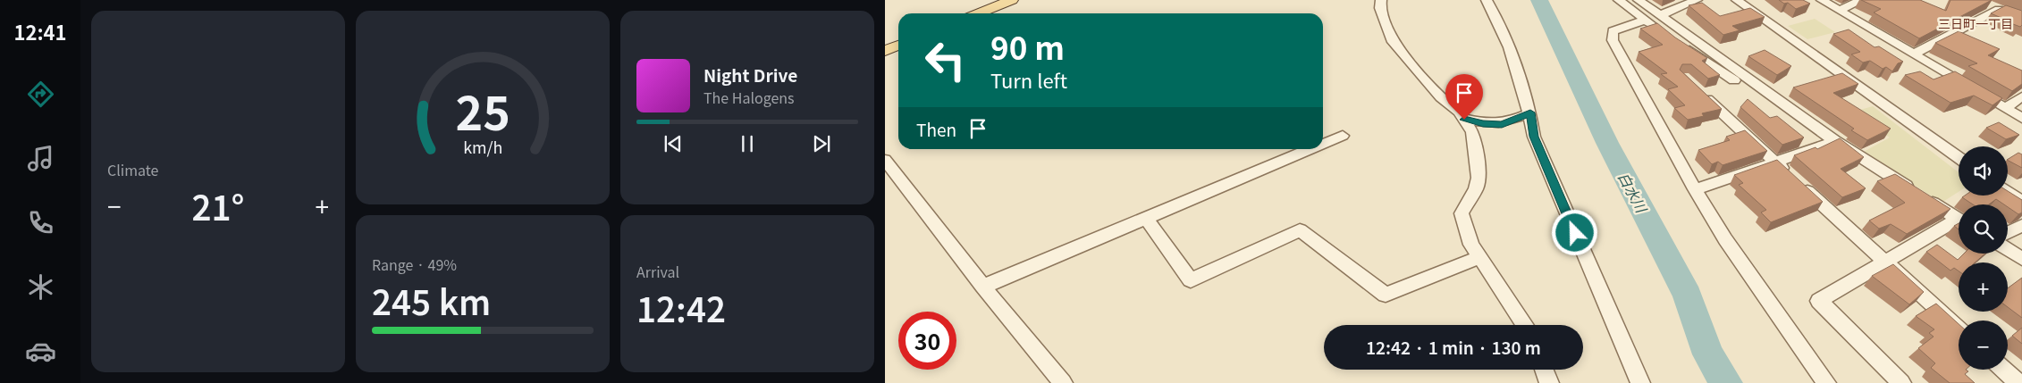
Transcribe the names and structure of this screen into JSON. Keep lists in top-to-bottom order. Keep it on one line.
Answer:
{"districts":["三日町一丁目"],"water":["白水川"],"page":{"tabs":"12:41","tile":["Climate",["Range · 49%","245 km"],["Arrival","12:42"]],"turn":["90 m","Turn left"],"song":["Night Drive","The Halogens"],"then":"Then","map_buttons":["+","−"],"heat":["−","21°","+"],"limit":"30","trip":"12:42 · 1 min · 130 m","gauge":["25","km/h"]}}
